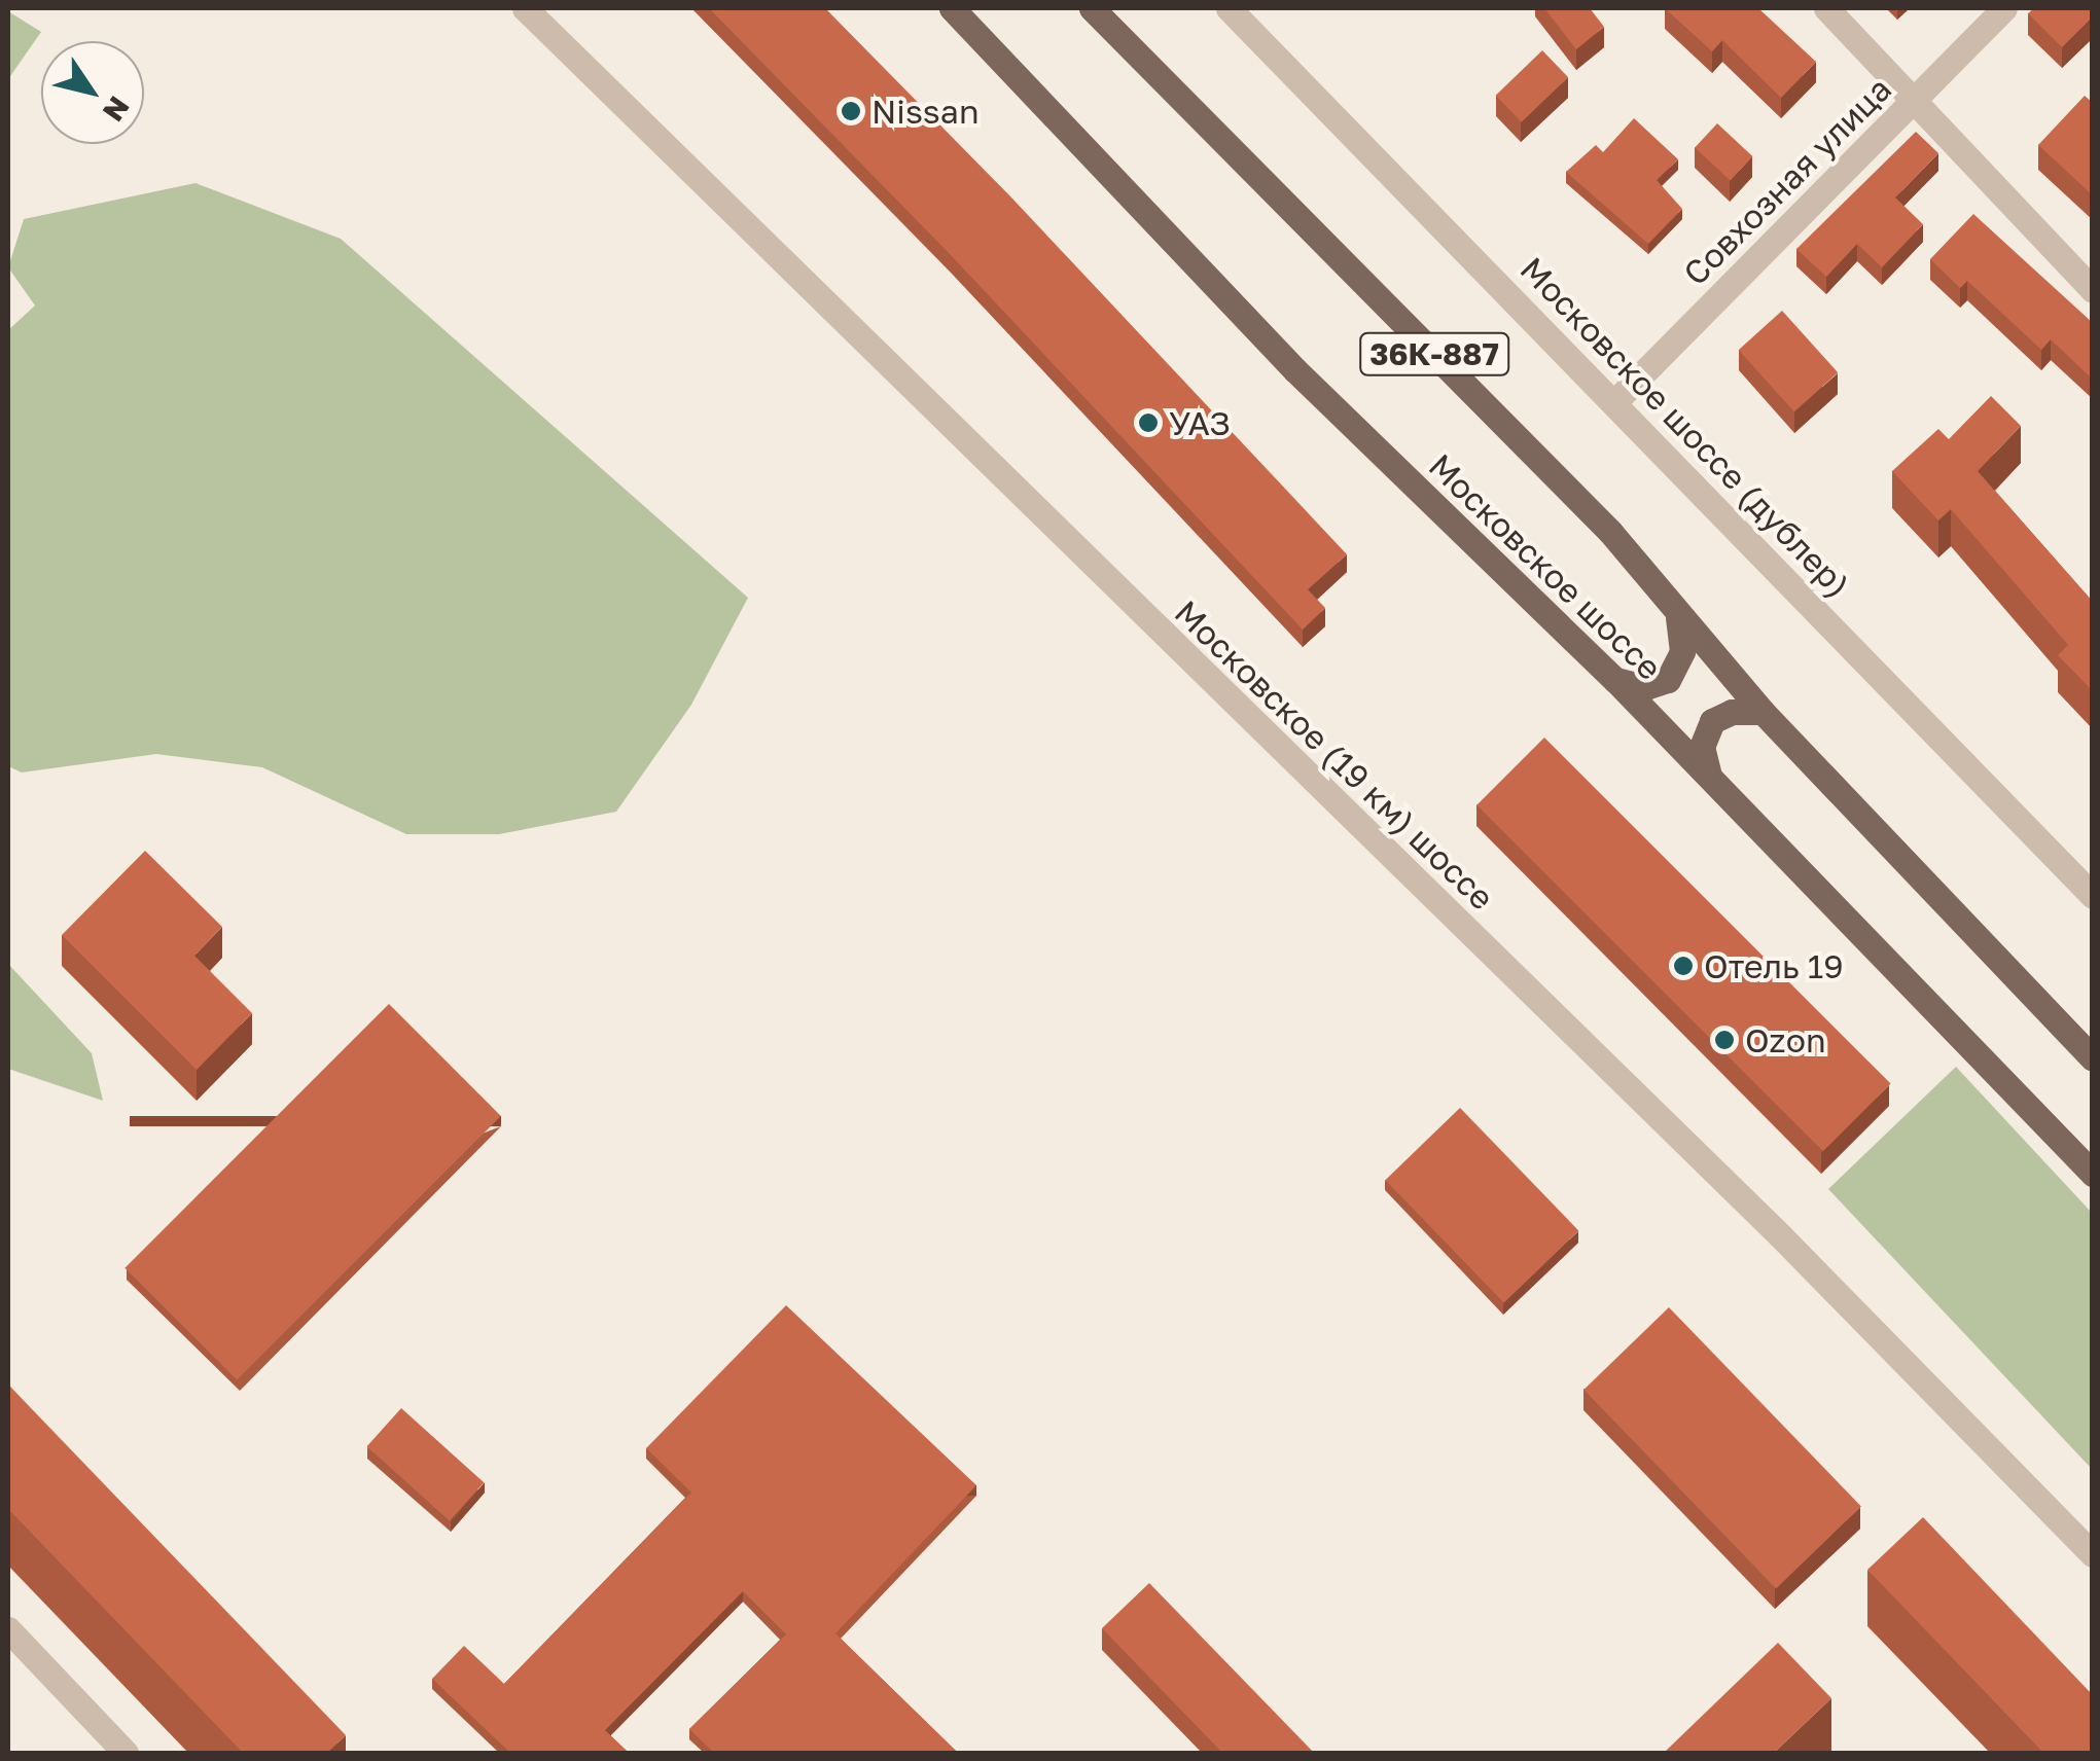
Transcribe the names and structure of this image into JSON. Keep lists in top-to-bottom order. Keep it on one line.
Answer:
{"streets":{"main road":["36К-887","Московское шоссе"],"street":["Совхозная улица","Московское шоссе (дублер)","Московское (19 км) шоссе"]},"crossings":[["Совхозная улица","Московское шоссе (дублер)"]],"places":["Nissan","УАЗ","Отель 19","Ozon"],"north":"bottom right"}
